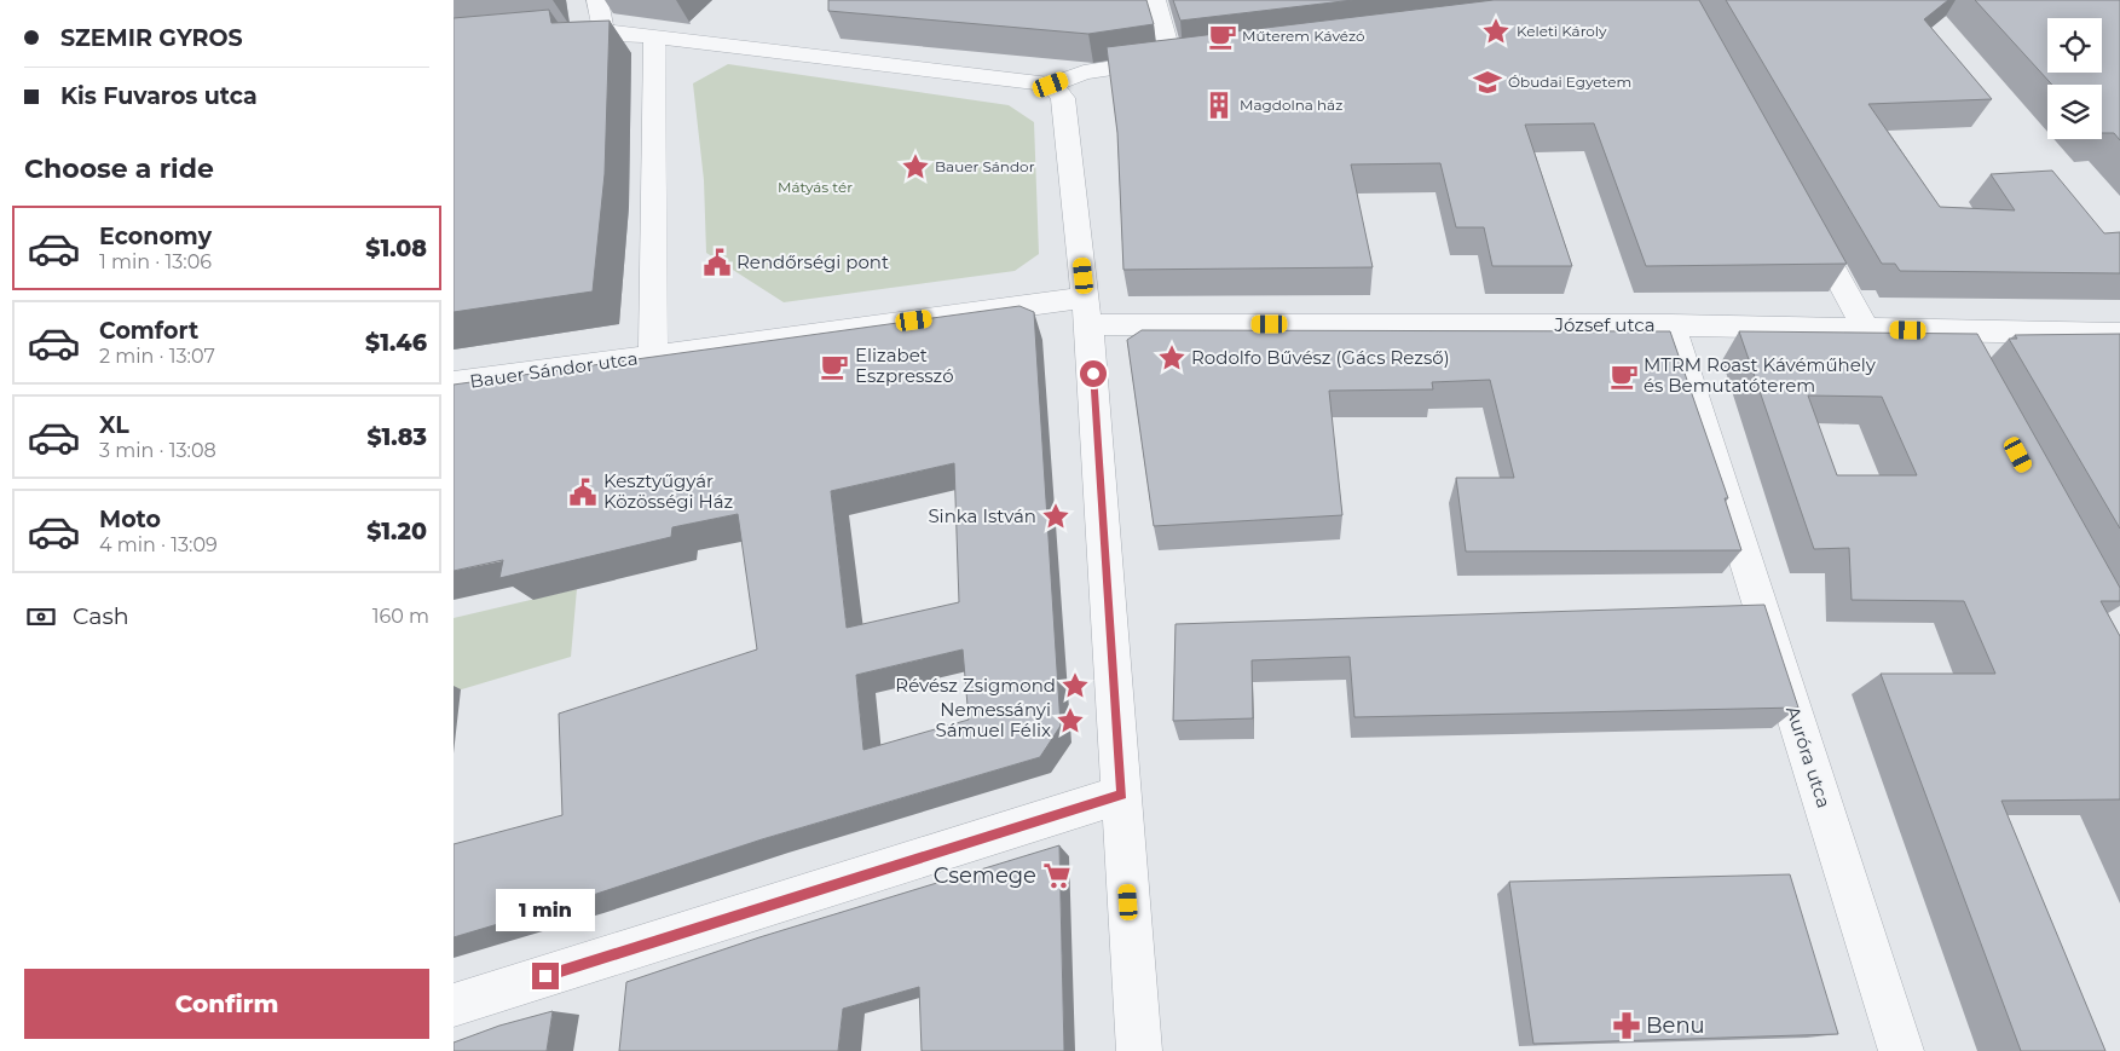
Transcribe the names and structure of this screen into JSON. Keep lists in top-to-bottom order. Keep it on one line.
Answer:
{"streets":{"street":["József utca","Bauer Sándor utca","Auróra utca"]},"crossings":[["József utca","Auróra utca"]],"parks":["Mátyás tér"],"places":{"place":["Keleti Károly","Bauer Sándor","Rodolfo Bűvész (Gács Rezső)","Sinka István","Révész Zsigmond","Nemessányi Sámuel Félix"],"cafe":["Műterem Kávézó","Elizabet Eszpresszó","MTRM Roast Kávéműhely és Bemutatóterem"],"school or university":["Óbudai Egyetem"],"building":["Magdolna ház"],"public building":["Rendőrségi pont","Kesztyűgyár Közösségi Ház"],"supermarket":["Csemege"],"pharmacy":["Benu"]},"page":{"banner":["SZEMIR GYROS","Kis Fuvaros utca"],"heading":"Choose a ride","list":[{"name":"Economy","note":"1 min · 13:06","value":"$1.08"},{"name":"Comfort","note":"2 min · 13:07","value":"$1.46"},{"name":"XL","note":"3 min · 13:08","value":"$1.83"},{"name":"Moto","note":"4 min · 13:09","value":"$1.20"}],"pay":["Cash","160 m"],"bubble":"1 min","buttons":"Confirm"}}
